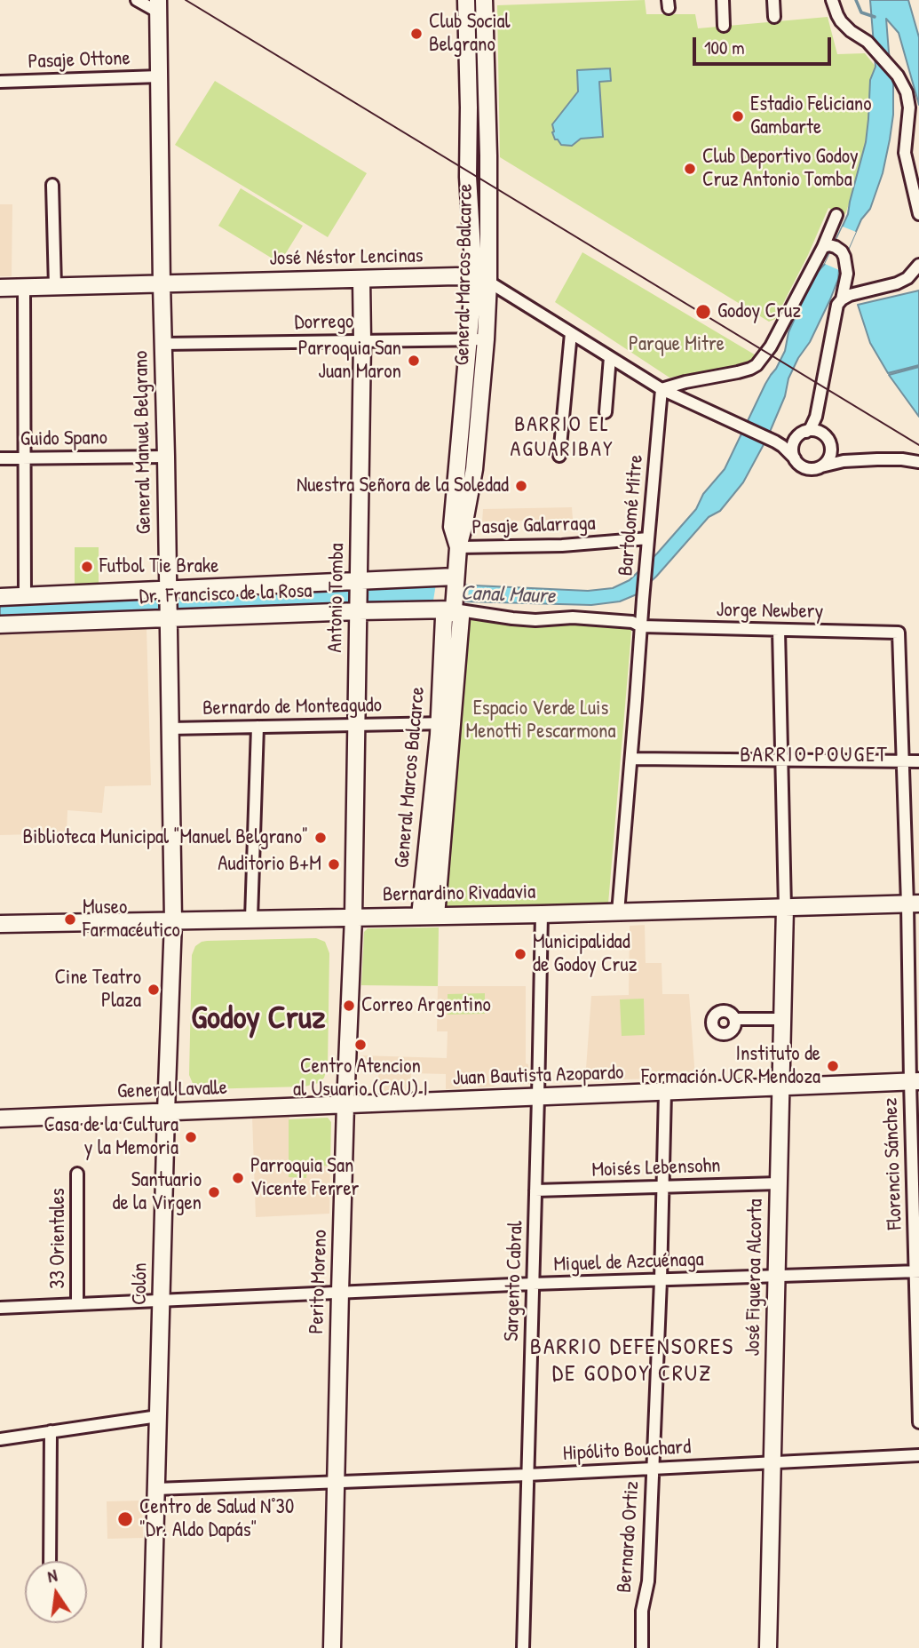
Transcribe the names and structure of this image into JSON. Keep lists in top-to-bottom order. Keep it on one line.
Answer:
{"streets":{"street":["Pasaje Ottone","José Néstor Lencinas","General Marcos Balcarce","Dorrego","Guido Spano","General Manuel Belgrano","Bartolomé Mitre","Pasaje Galarraga","Dr. Francisco de la Rosa","Antonio Tomba","Jorge Newbery","Bernardo de Monteagudo","Bernardino Rivadavia","Juan Bautista Azopardo","General Lavalle","Florencio Sánchez","Moisés Lebensohn","33 Orientales","Miguel de Azcuénaga","José Figueroa Alcorta","Sargento Cabral","Perito Moreno","Colón","Hipólito Bouchard","Bernardo Ortiz"]},"crossings":[["Pasaje Ottone","General Manuel Belgrano"],["José Néstor Lencinas","General Marcos Balcarce"],["José Néstor Lencinas","General Manuel Belgrano"],["José Néstor Lencinas","Antonio Tomba"],["General Marcos Balcarce","Dorrego"],["General Marcos Balcarce","Pasaje Galarraga"],["General Marcos Balcarce","Dr. Francisco de la Rosa"],["General Marcos Balcarce","Jorge Newbery"],["General Marcos Balcarce","Bernardo de Monteagudo"],["General Marcos Balcarce","Bernardino Rivadavia"],["Dorrego","General Manuel Belgrano"],["Dorrego","Antonio Tomba"],["Guido Spano","General Manuel Belgrano"],["General Manuel Belgrano","Dr. Francisco de la Rosa"],["General Manuel Belgrano","Bernardo de Monteagudo"],["General Manuel Belgrano","Bernardino Rivadavia"],["General Manuel Belgrano","Colón"],["Bartolomé Mitre","Pasaje Galarraga"],["Bartolomé Mitre","Jorge Newbery"],["Bartolomé Mitre","Bernardino Rivadavia"],["Dr. Francisco de la Rosa","Antonio Tomba"],["Dr. Francisco de la Rosa","Jorge Newbery"],["Antonio Tomba","Bernardo de Monteagudo"],["Antonio Tomba","Bernardino Rivadavia"],["Antonio Tomba","Perito Moreno"],["Jorge Newbery","Florencio Sánchez"],["Bernardino Rivadavia","Florencio Sánchez"],["Bernardino Rivadavia","José Figueroa Alcorta"],["Bernardino Rivadavia","Sargento Cabral"],["Bernardino Rivadavia","Perito Moreno"],["Bernardino Rivadavia","Colón"],["Juan Bautista Azopardo","General Lavalle"],["Juan Bautista Azopardo","Florencio Sánchez"],["Juan Bautista Azopardo","José Figueroa Alcorta"],["Juan Bautista Azopardo","Sargento Cabral"],["Juan Bautista Azopardo","Perito Moreno"],["Juan Bautista Azopardo","Bernardo Ortiz"],["General Lavalle","Perito Moreno"],["General Lavalle","Colón"],["Florencio Sánchez","Miguel de Azcuénaga"],["Moisés Lebensohn","José Figueroa Alcorta"],["Moisés Lebensohn","Sargento Cabral"],["Moisés Lebensohn","Bernardo Ortiz"],["33 Orientales","Miguel de Azcuénaga"],["Miguel de Azcuénaga","José Figueroa Alcorta"],["Miguel de Azcuénaga","Sargento Cabral"],["Miguel de Azcuénaga","Perito Moreno"],["Miguel de Azcuénaga","Colón"],["Miguel de Azcuénaga","Bernardo Ortiz"],["José Figueroa Alcorta","Hipólito Bouchard"],["Sargento Cabral","Hipólito Bouchard"],["Perito Moreno","Hipólito Bouchard"],["Colón","Hipólito Bouchard"],["Hipólito Bouchard","Bernardo Ortiz"]],"districts":["BARRIO EL AGUARIBAY","BARRIO POUGET","Godoy Cruz","BARRIO DEFENSORES DE GODOY CRUZ"],"water":["Canal Maure"],"parks":["Parque Mitre","Espacio Verde Luis Menotti Pescarmona"],"places":["Club Social Belgrano","Estadio Feliciano Gambarte","Club Deportivo Godoy Cruz Antonio Tomba","Godoy Cruz","Parroquia San Juan Maron","Nuestra Señora de la Soledad","Futbol Tie Brake","Biblioteca Municipal \"Manuel Belgrano\"","Auditorio B+M","Museo Farmacéutico","Municipalidad de Godoy Cruz","Cine Teatro Plaza","Correo Argentino","Centro Atencion al Usuario (CAU) I","Instituto de Formación UCR Mendoza","Casa de la Cultura y la Memoria","Parroquia San Vicente Ferrer","Santuario de la Virgen","Centro de Salud N°30 \"Dr. Aldo Dapás\""],"scale_bar":"100 m","north":"top"}
